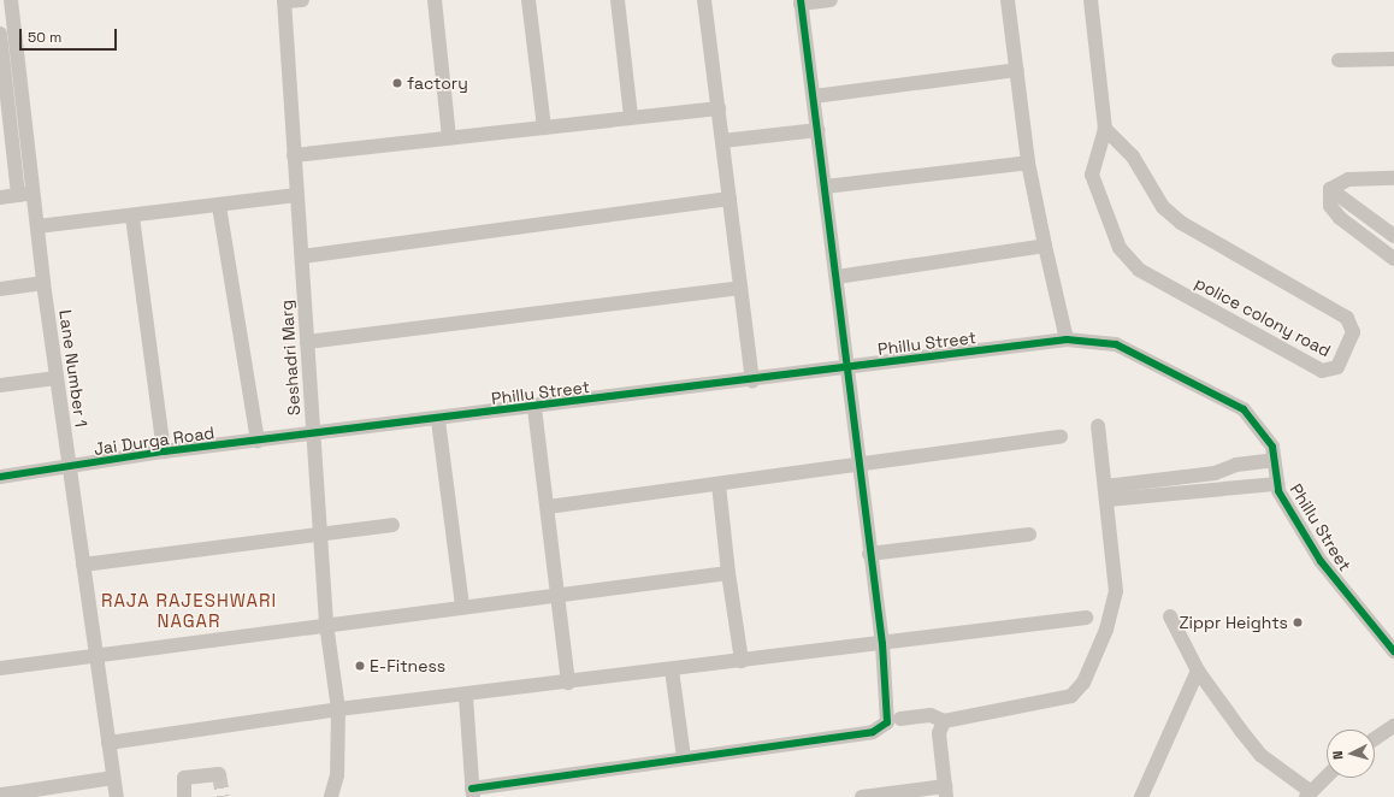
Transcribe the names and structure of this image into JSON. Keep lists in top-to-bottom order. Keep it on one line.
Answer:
{"streets":{"street":["police colony road","Phillu Street","Seshadri Marg","Lane Number 1","Jai Durga Road"]},"crossings":[["Phillu Street","Seshadri Marg"],["Phillu Street","Jai Durga Road"],["Seshadri Marg","Jai Durga Road"],["Lane Number 1","Jai Durga Road"]],"districts":["RAJA RAJESHWARI NAGAR"],"places":["factory","Zippr Heights","E-Fitness"],"scale_bar":"50 m","north":"left"}
